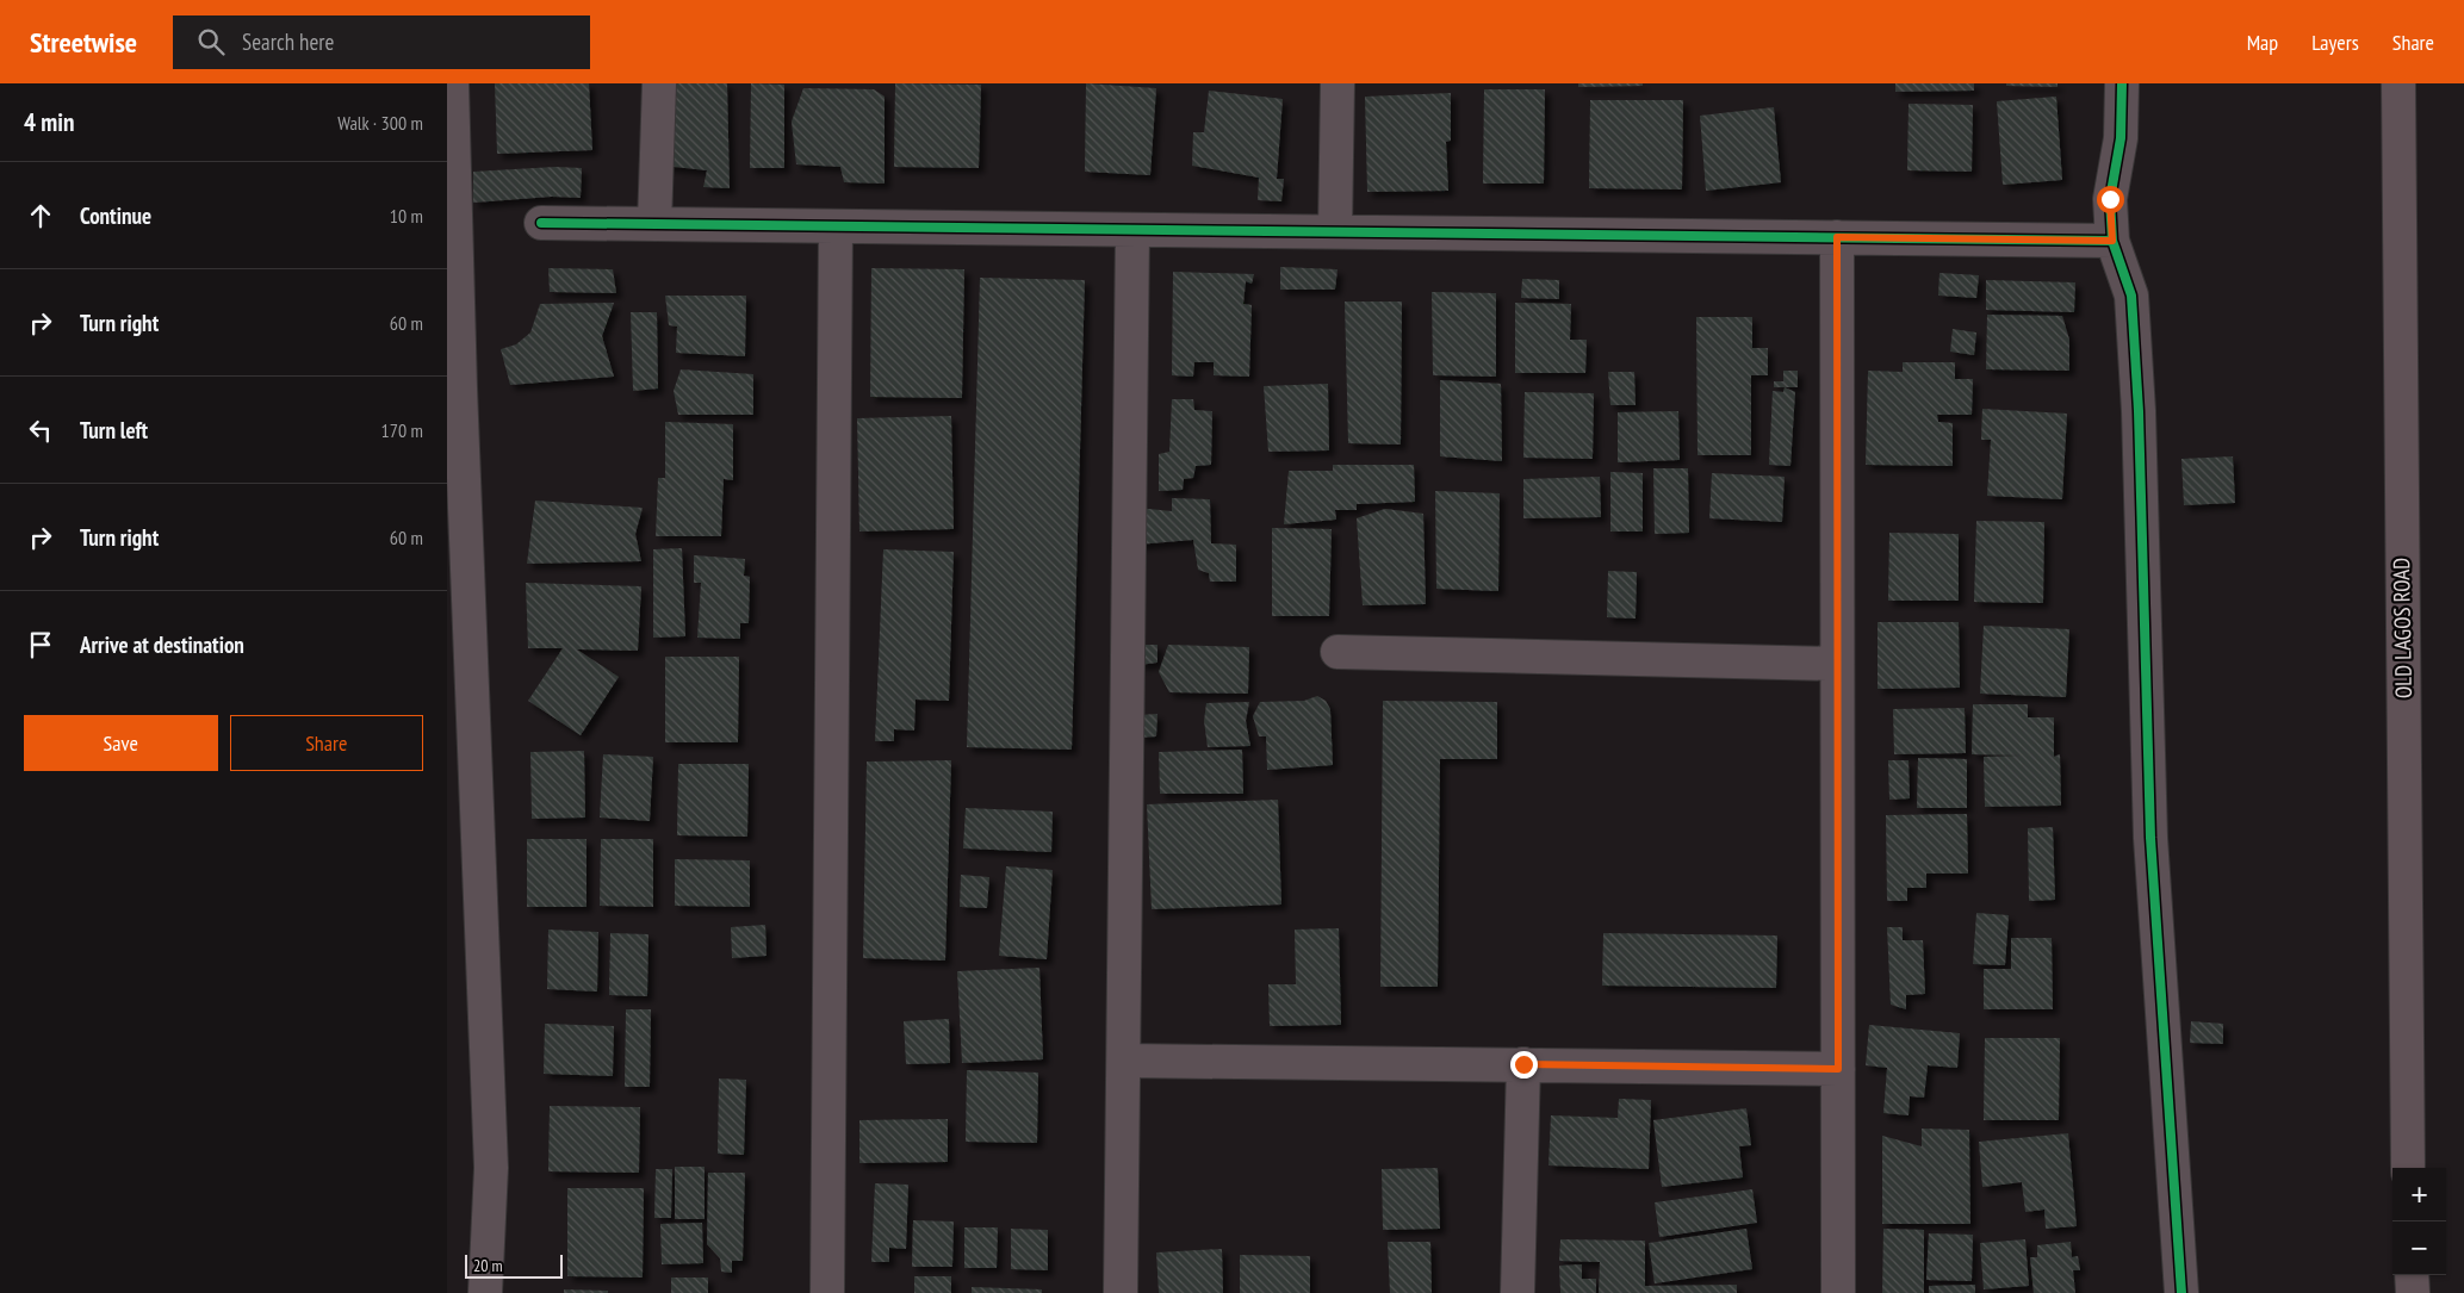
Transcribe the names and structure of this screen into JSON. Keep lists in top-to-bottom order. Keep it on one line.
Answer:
{"streets":{"main road":["OLD LAGOS ROAD"]},"scale_bar":"20 m","page":{"header":"Streetwise","search":"Search here","nav":["Map","Layers","Share"],"heading":["4 min","Walk · 300 m"],"list":[["Continue","10 m"],["Turn right","60 m"],["Turn left","170 m"],["Turn right","60 m"],"Arrive at destination"],"buttons":["Save","Share"],"map_buttons":["+","−"],"scale":"20 m"}}
